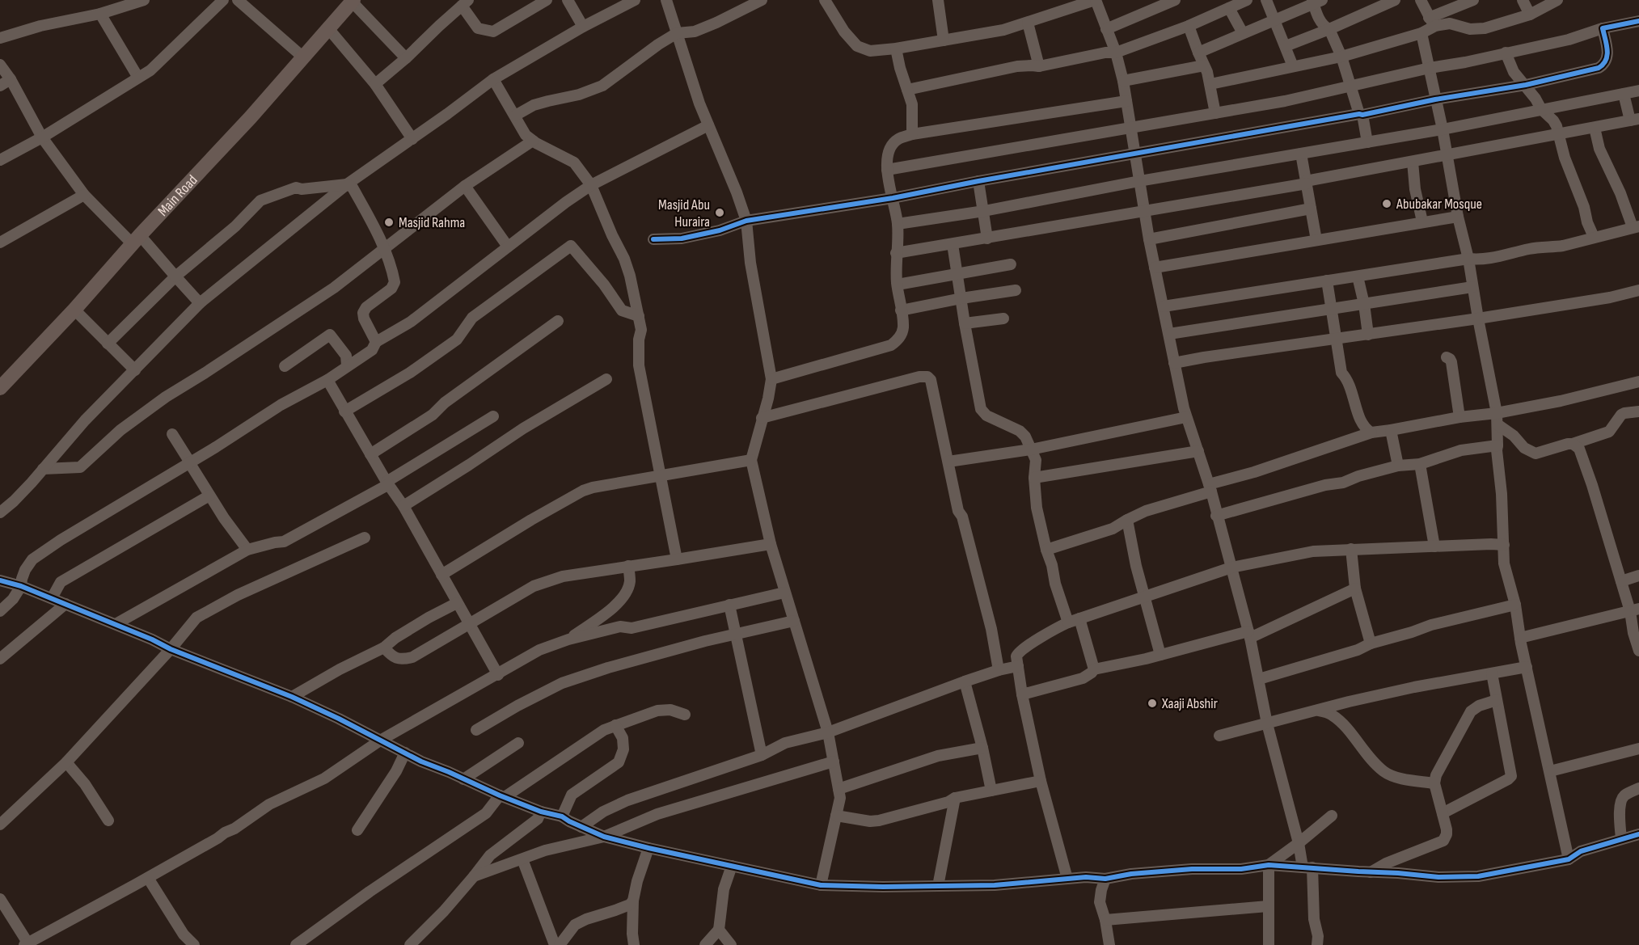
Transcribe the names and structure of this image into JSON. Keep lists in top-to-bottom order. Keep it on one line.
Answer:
{"streets":{"main road":["Main Road"]},"places":["Abubakar Mosque","Masjid Abu Huraira","Masjid Rahma","Xaaji Abshir"]}
